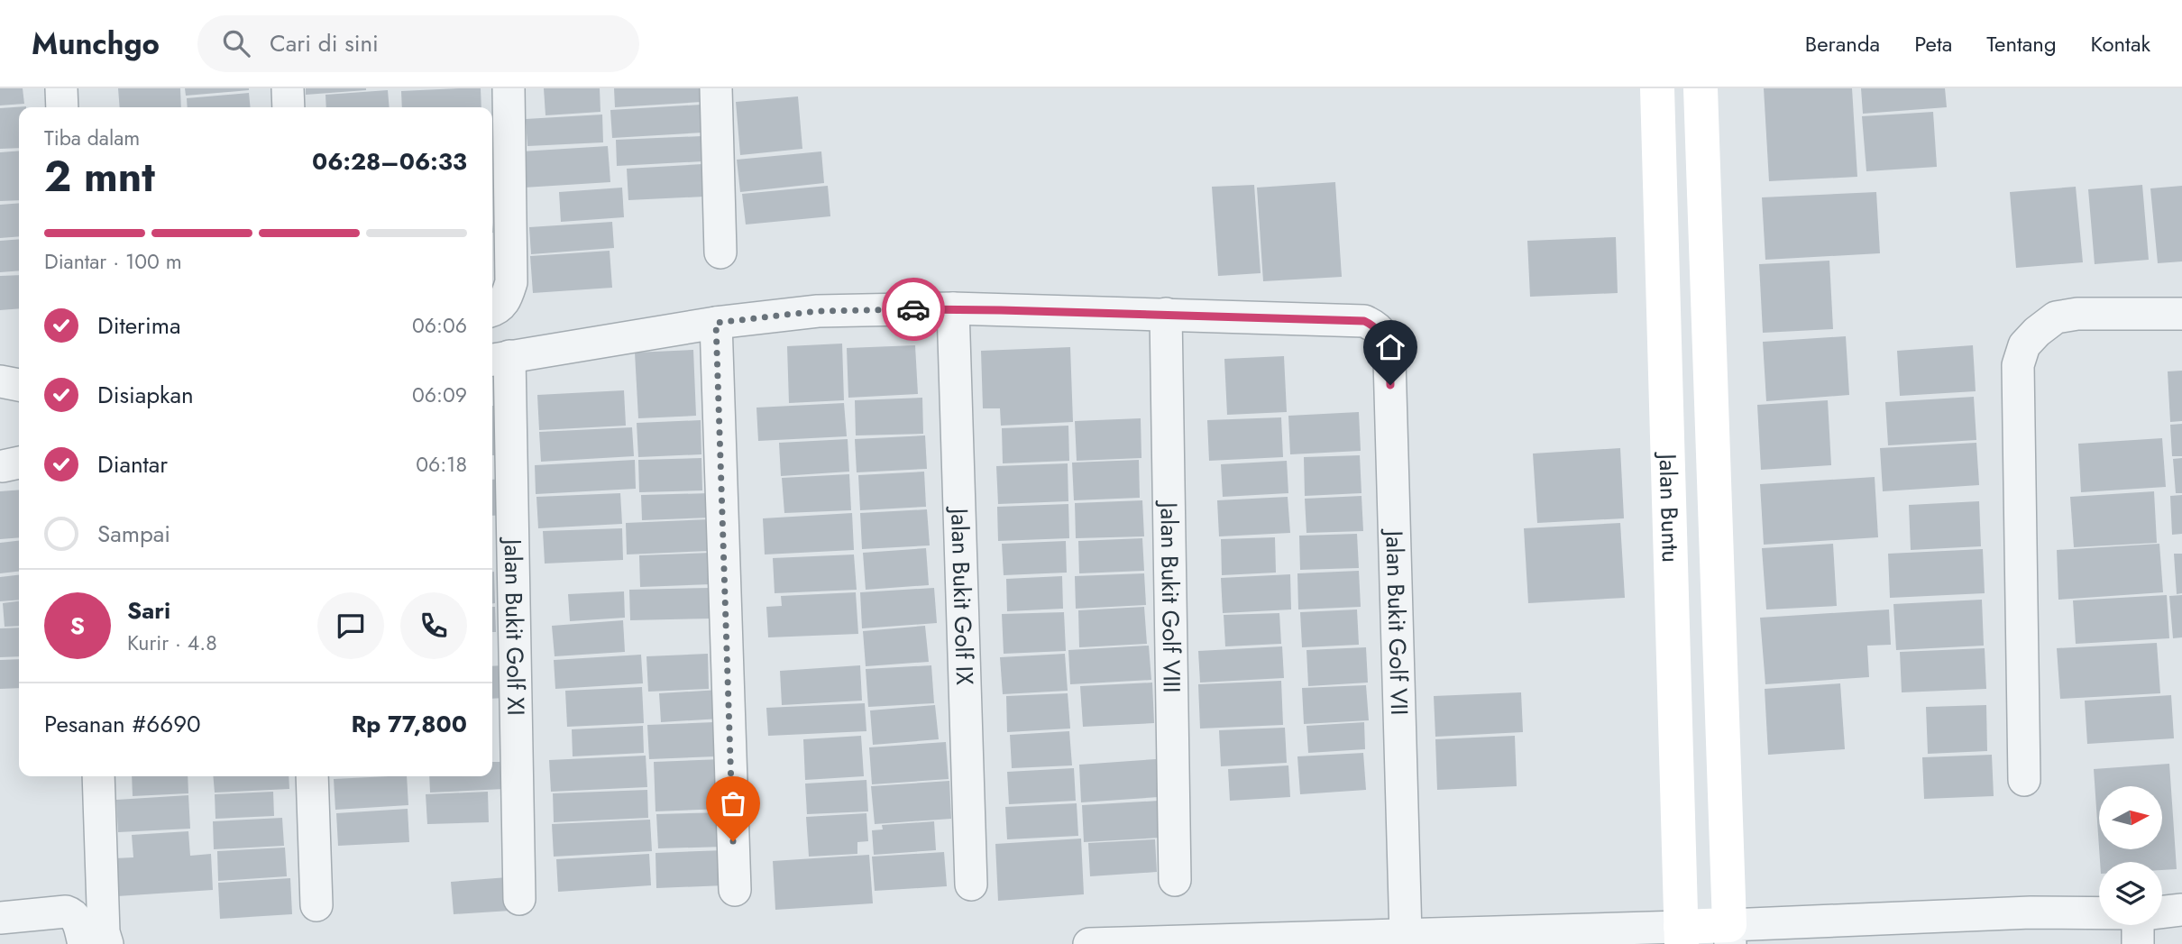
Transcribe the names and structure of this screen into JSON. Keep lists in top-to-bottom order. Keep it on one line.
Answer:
{"streets":{"street":["Jalan Buntu","Jalan Bukit Golf IX","Jalan Bukit Golf VIII","Jalan Bukit Golf VII","Jalan Bukit Golf XI"]},"crossings":[["Jalan Bukit Golf VIII","Jalan Bukit Golf VII"]],"north":"right","page":{"header":"Munchgo","search":"Cari di sini","nav":["Beranda","Peta","Tentang","Kontak"],"heading":["2 mnt","Tiba dalam","06:28–06:33"],"panel":["Sari","Kurir · 4.8","Pesanan #6690","Rp 77,800"],"bar":"Diantar · 100 m","list":[["Diterima","06:06"],["Disiapkan","06:09"],["Diantar","06:18"],"Sampai"],"round":"S"}}
